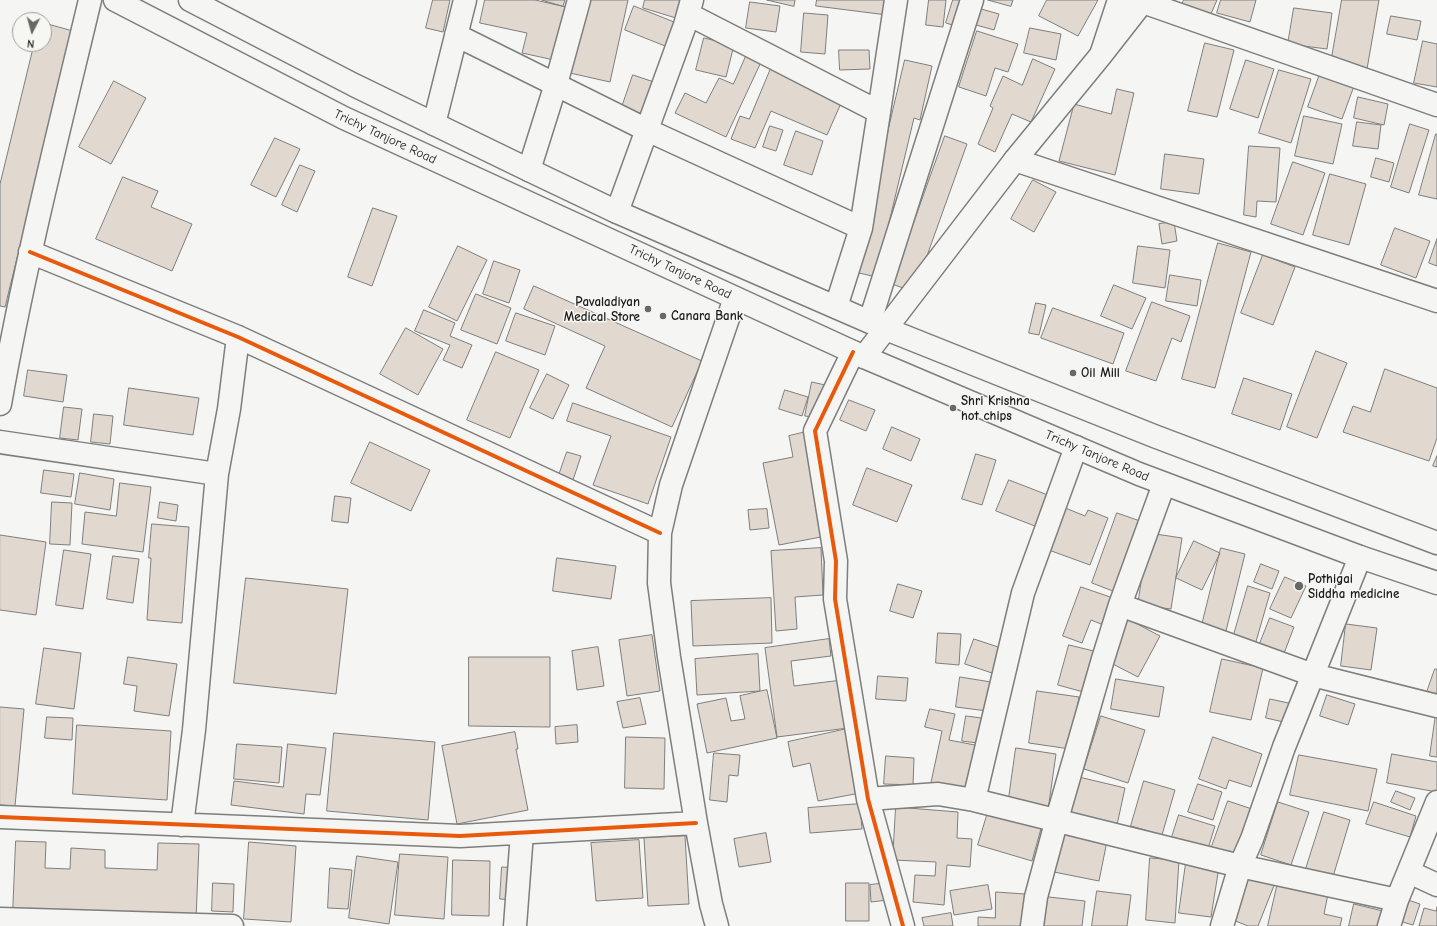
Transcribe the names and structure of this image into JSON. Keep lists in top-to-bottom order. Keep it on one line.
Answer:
{"streets":{"main road":["Trichy Tanjore Road"]},"places":["Pavaladiyan Medical Store","Canara Bank","Oil Mill","Shri Krishna hot chips","Pothigai Siddha medicine"],"north":"bottom"}
